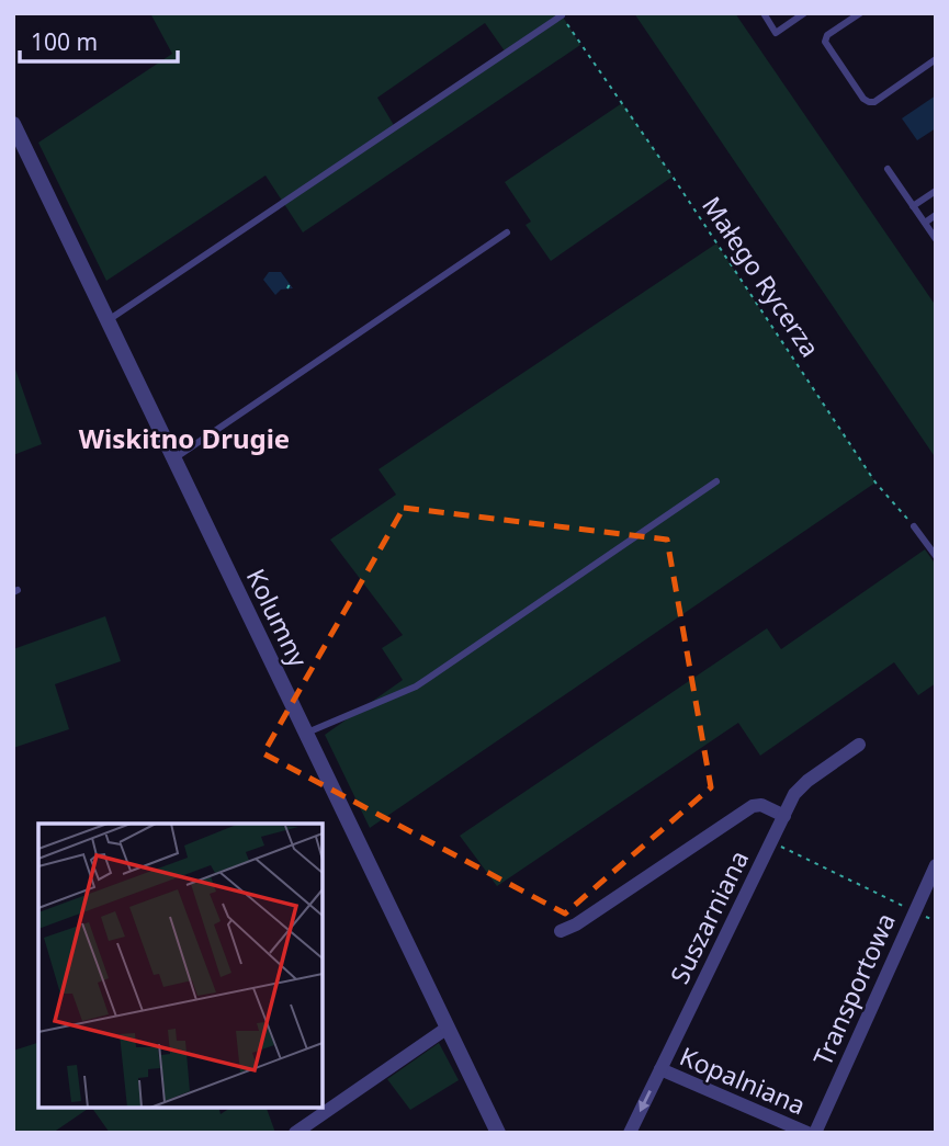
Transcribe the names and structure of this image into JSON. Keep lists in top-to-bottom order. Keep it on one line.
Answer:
{"streets":{"street":["Kolumny","Suszarniana","Transportowa","Kopalniana"],"path":["Małego Rycerza"]},"crossings":[["Suszarniana","Kopalniana"]],"districts":["Wiskitno Drugie"],"scale_bar":"100 m"}
